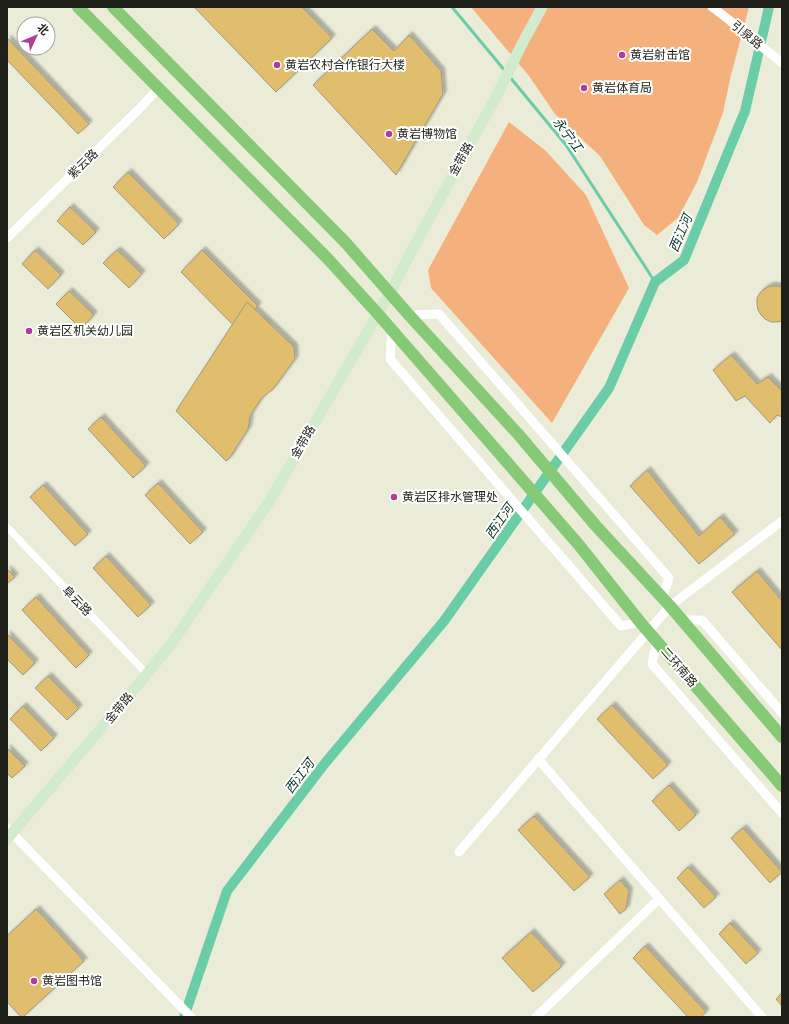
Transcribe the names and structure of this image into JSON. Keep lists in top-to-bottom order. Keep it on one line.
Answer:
{"streets":{"highway":["二环南路"],"main road":["金带路"],"street":["引泉路","紫云路","阜云路"]},"crossings":[["金带路","阜云路"],["金带路","二环南路"],["紫云路","二环南路"]],"water":["永宁江","西江河"],"places":["黄岩射击馆","黄岩农村合作银行大楼","黄岩体育局","黄岩博物馆","黄岩区机关幼儿园","黄岩区排水管理处","黄岩图书馆"],"north":"top right"}
